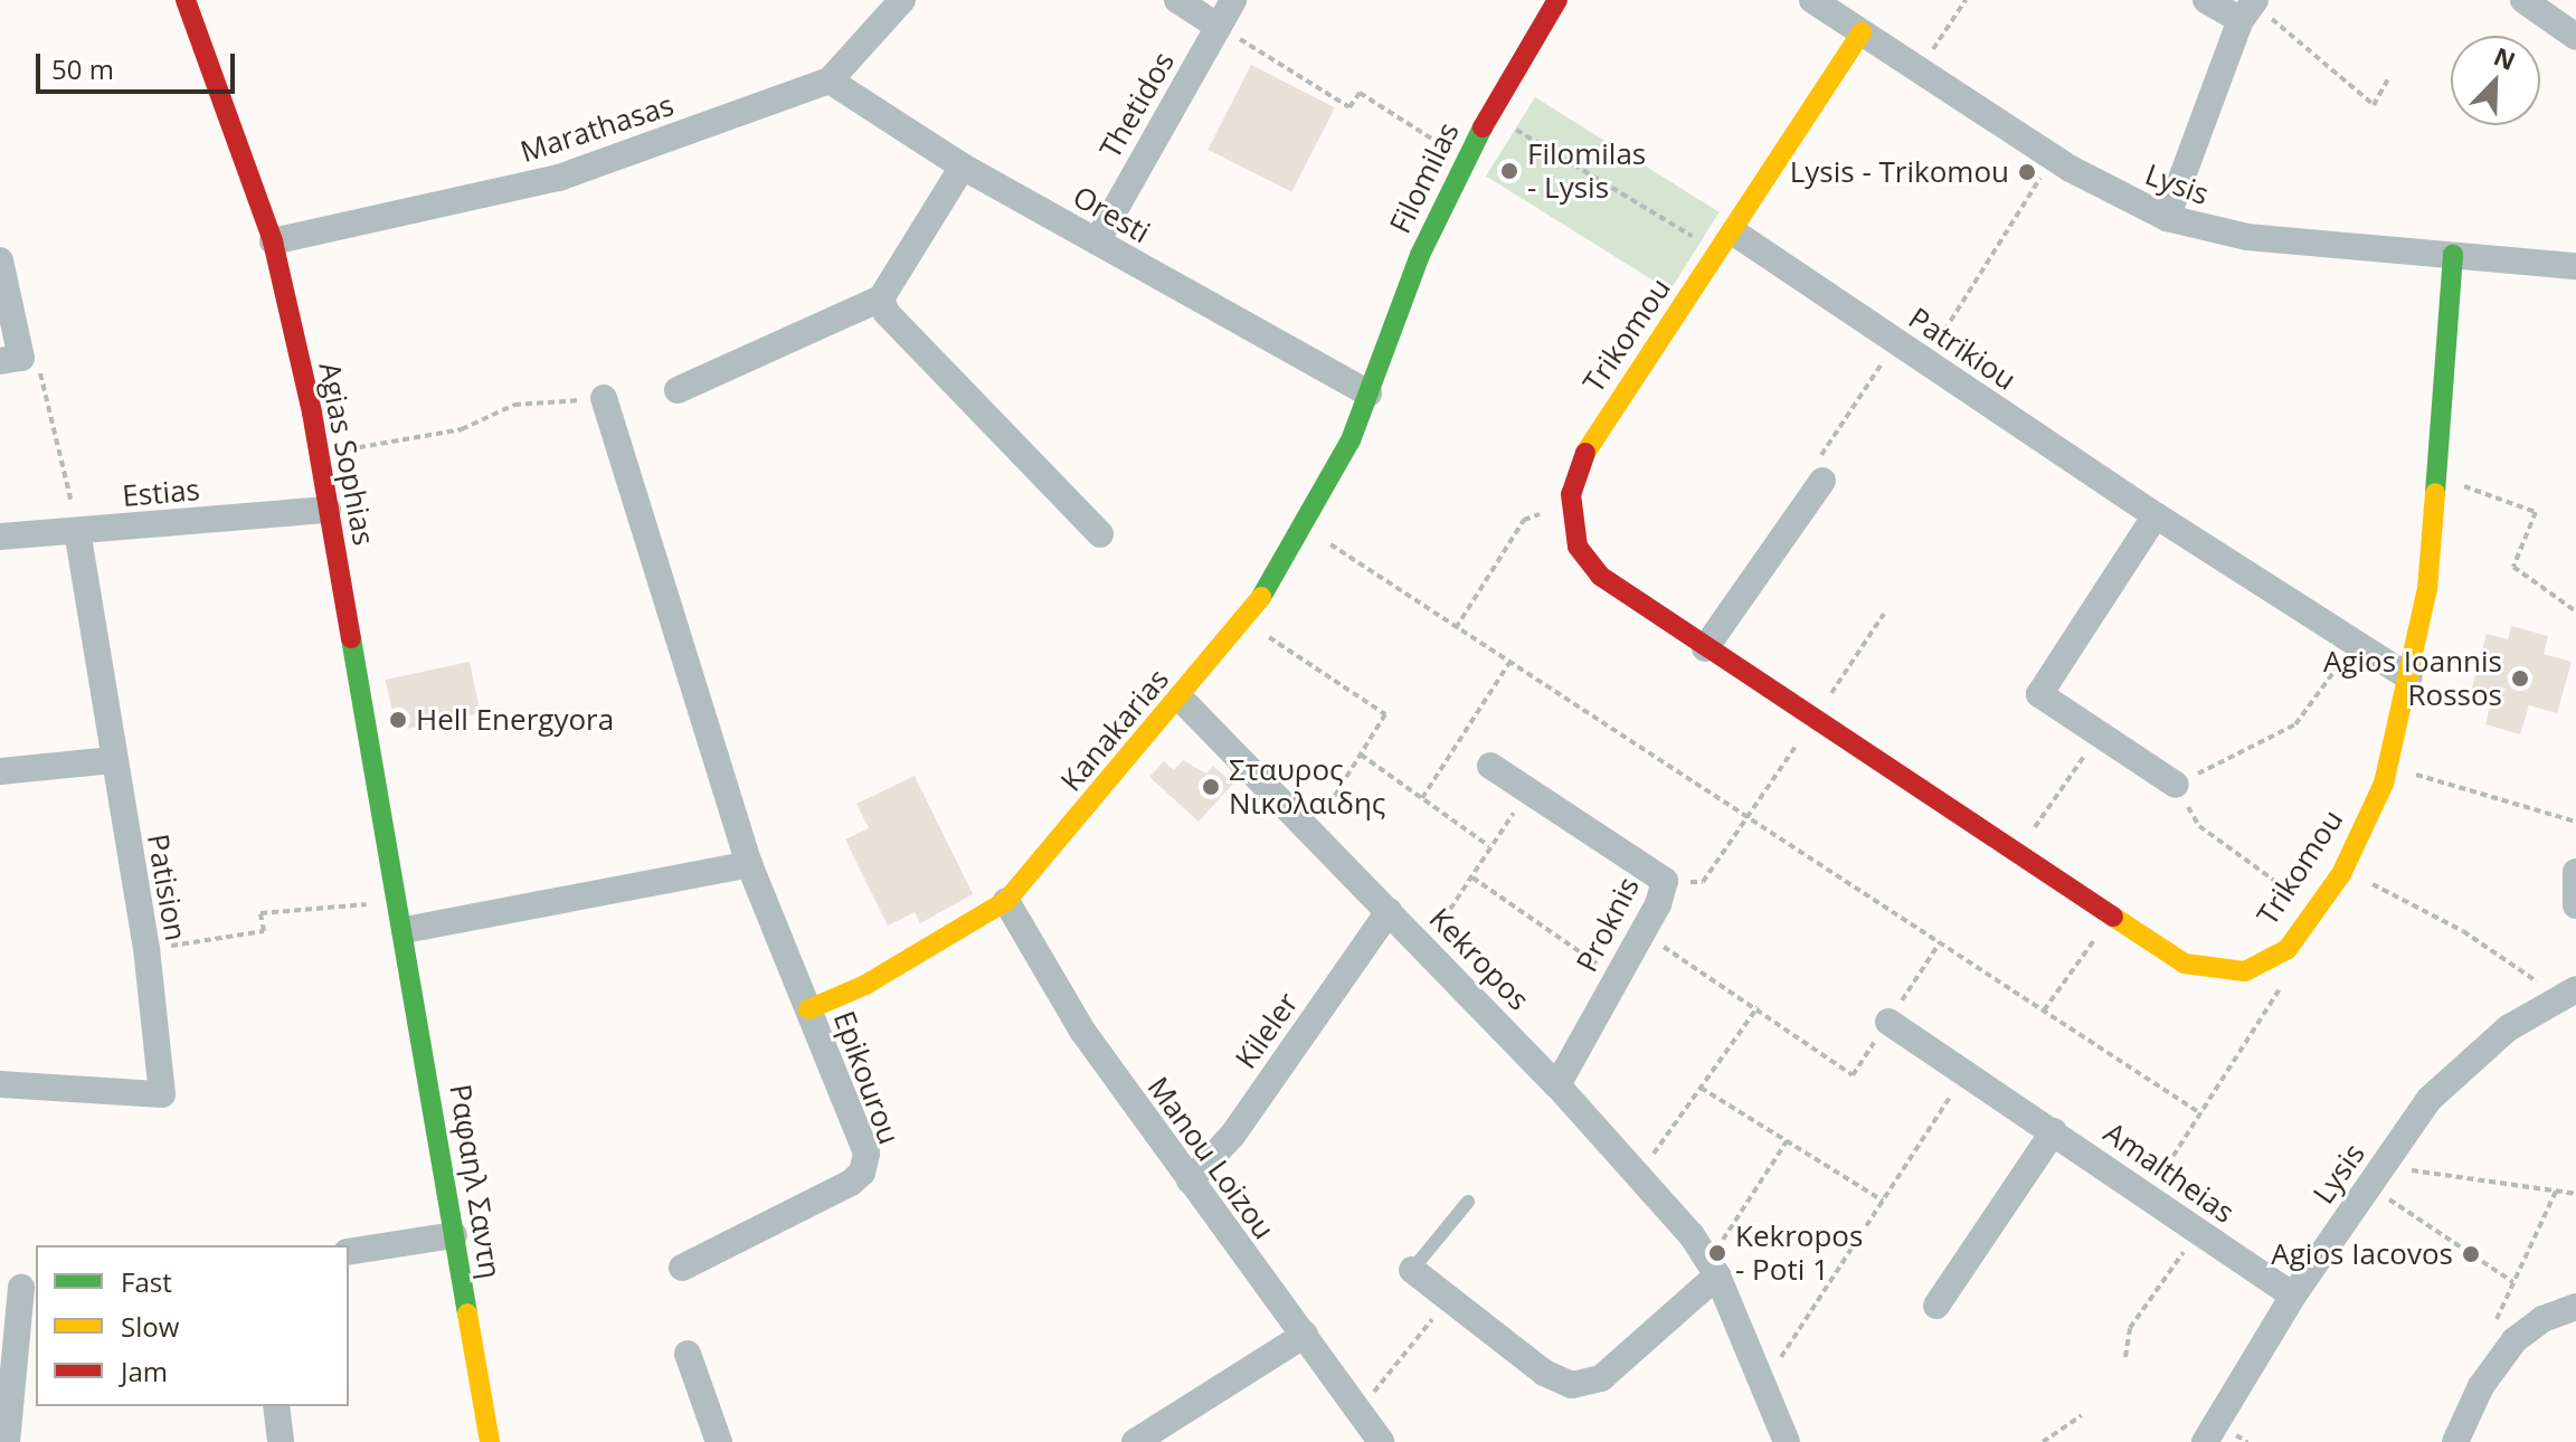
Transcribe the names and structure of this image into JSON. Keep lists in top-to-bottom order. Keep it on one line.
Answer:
{"streets":{"street":["Thetidos","Marathasas","Filomilas","Lysis","Oresti","Trikomou","Patrikiou","Agias Sophias","Estias","Kanakarias","Patision","Proknis","Kekropos","Kileler","Epikourou","Manou Loizou","Amaltheias","Ραφαηλ Σαντη"]},"crossings":[["Thetidos","Oresti"],["Marathasas","Oresti"],["Marathasas","Agias Sophias"],["Filomilas","Oresti"],["Filomilas","Kanakarias"],["Lysis","Trikomou"],["Lysis","Amaltheias"],["Oresti","Kanakarias"],["Trikomou","Patrikiou"],["Agias Sophias","Estias"],["Agias Sophias","Ραφαηλ Σαντη"],["Estias","Patision"],["Kanakarias","Kekropos"],["Kanakarias","Epikourou"],["Kanakarias","Manou Loizou"],["Proknis","Kekropos"],["Kekropos","Kileler"],["Kileler","Manou Loizou"]],"places":["Filomilas - Lysis","Lysis - Trikomou","Agios Ioannis Rossos","Hell Energyora","Σταυρος Νικολαιδης","Kekropos - Poti 1","Agios Iacovos"],"legend":["Fast","Slow","Jam"],"scale_bar":"50 m","north":"top right"}
